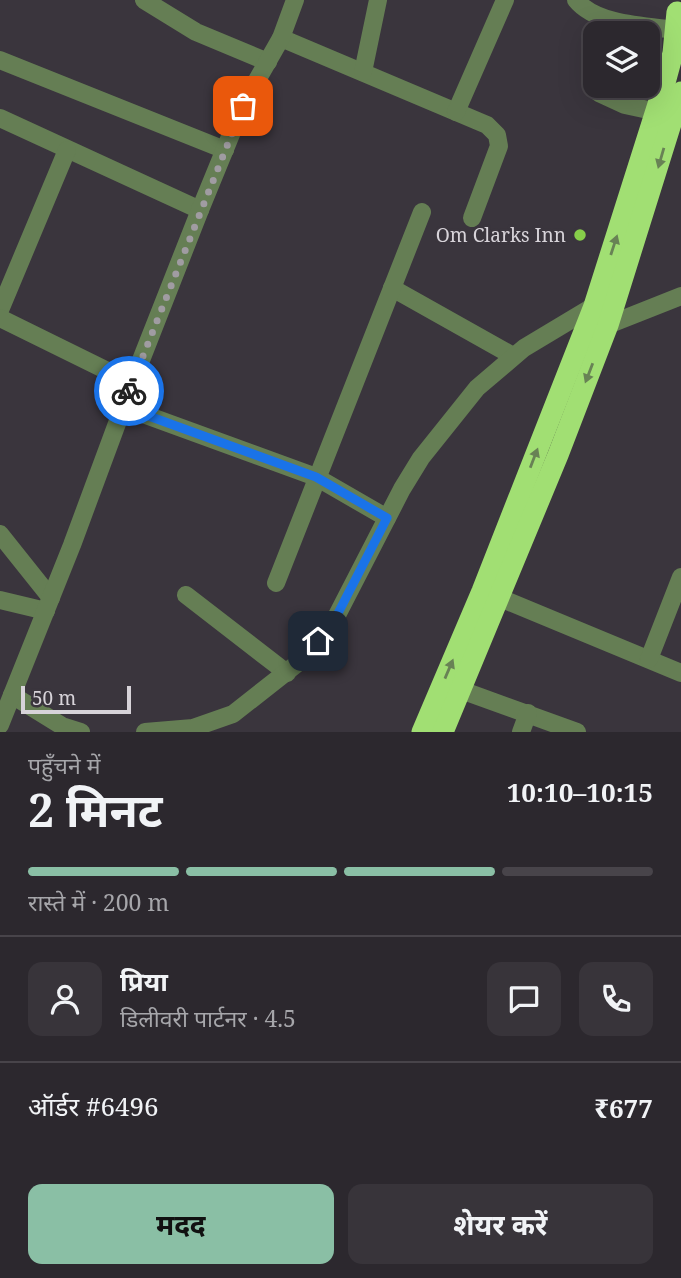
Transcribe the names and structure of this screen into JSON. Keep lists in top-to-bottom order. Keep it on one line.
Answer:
{"places":["Om Clarks Inn"],"scale_bar":"50 m","page":{"scale":"50 m","heading":["2 मिनट","पहुँचने में","10:10–10:15"],"panel":["प्रिया","डिलीवरी पार्टनर · 4.5","ऑर्डर #6496","₹677"],"bar":"रास्ते में · 200 m","buttons":["मदद","शेयर करें"]}}
